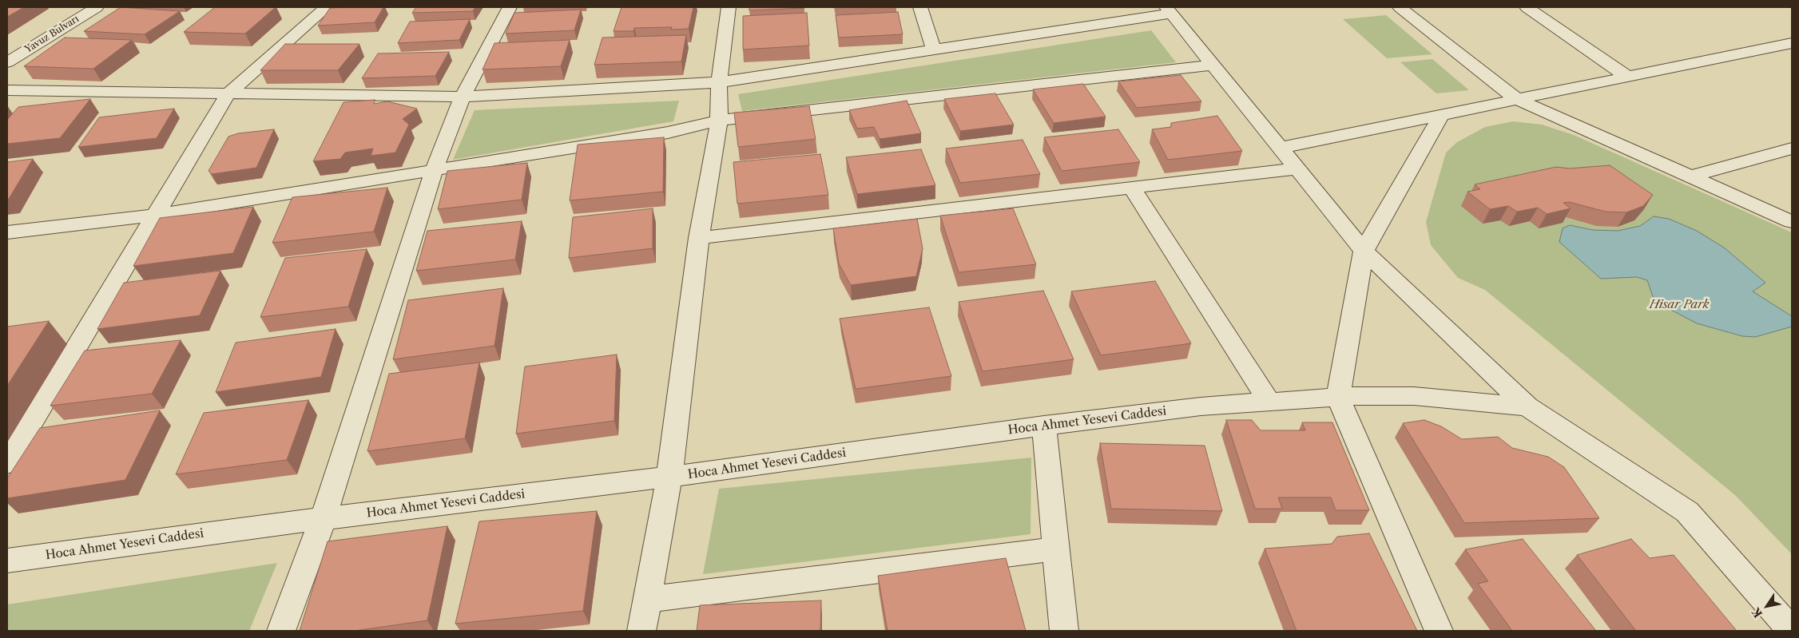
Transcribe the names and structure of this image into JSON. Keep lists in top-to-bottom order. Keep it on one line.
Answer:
{"streets":{"street":["Yavuz Bulvarı","Hoca Ahmet Yesevi Caddesi"]},"parks":["Hisar Park"],"north":"bottom left"}
